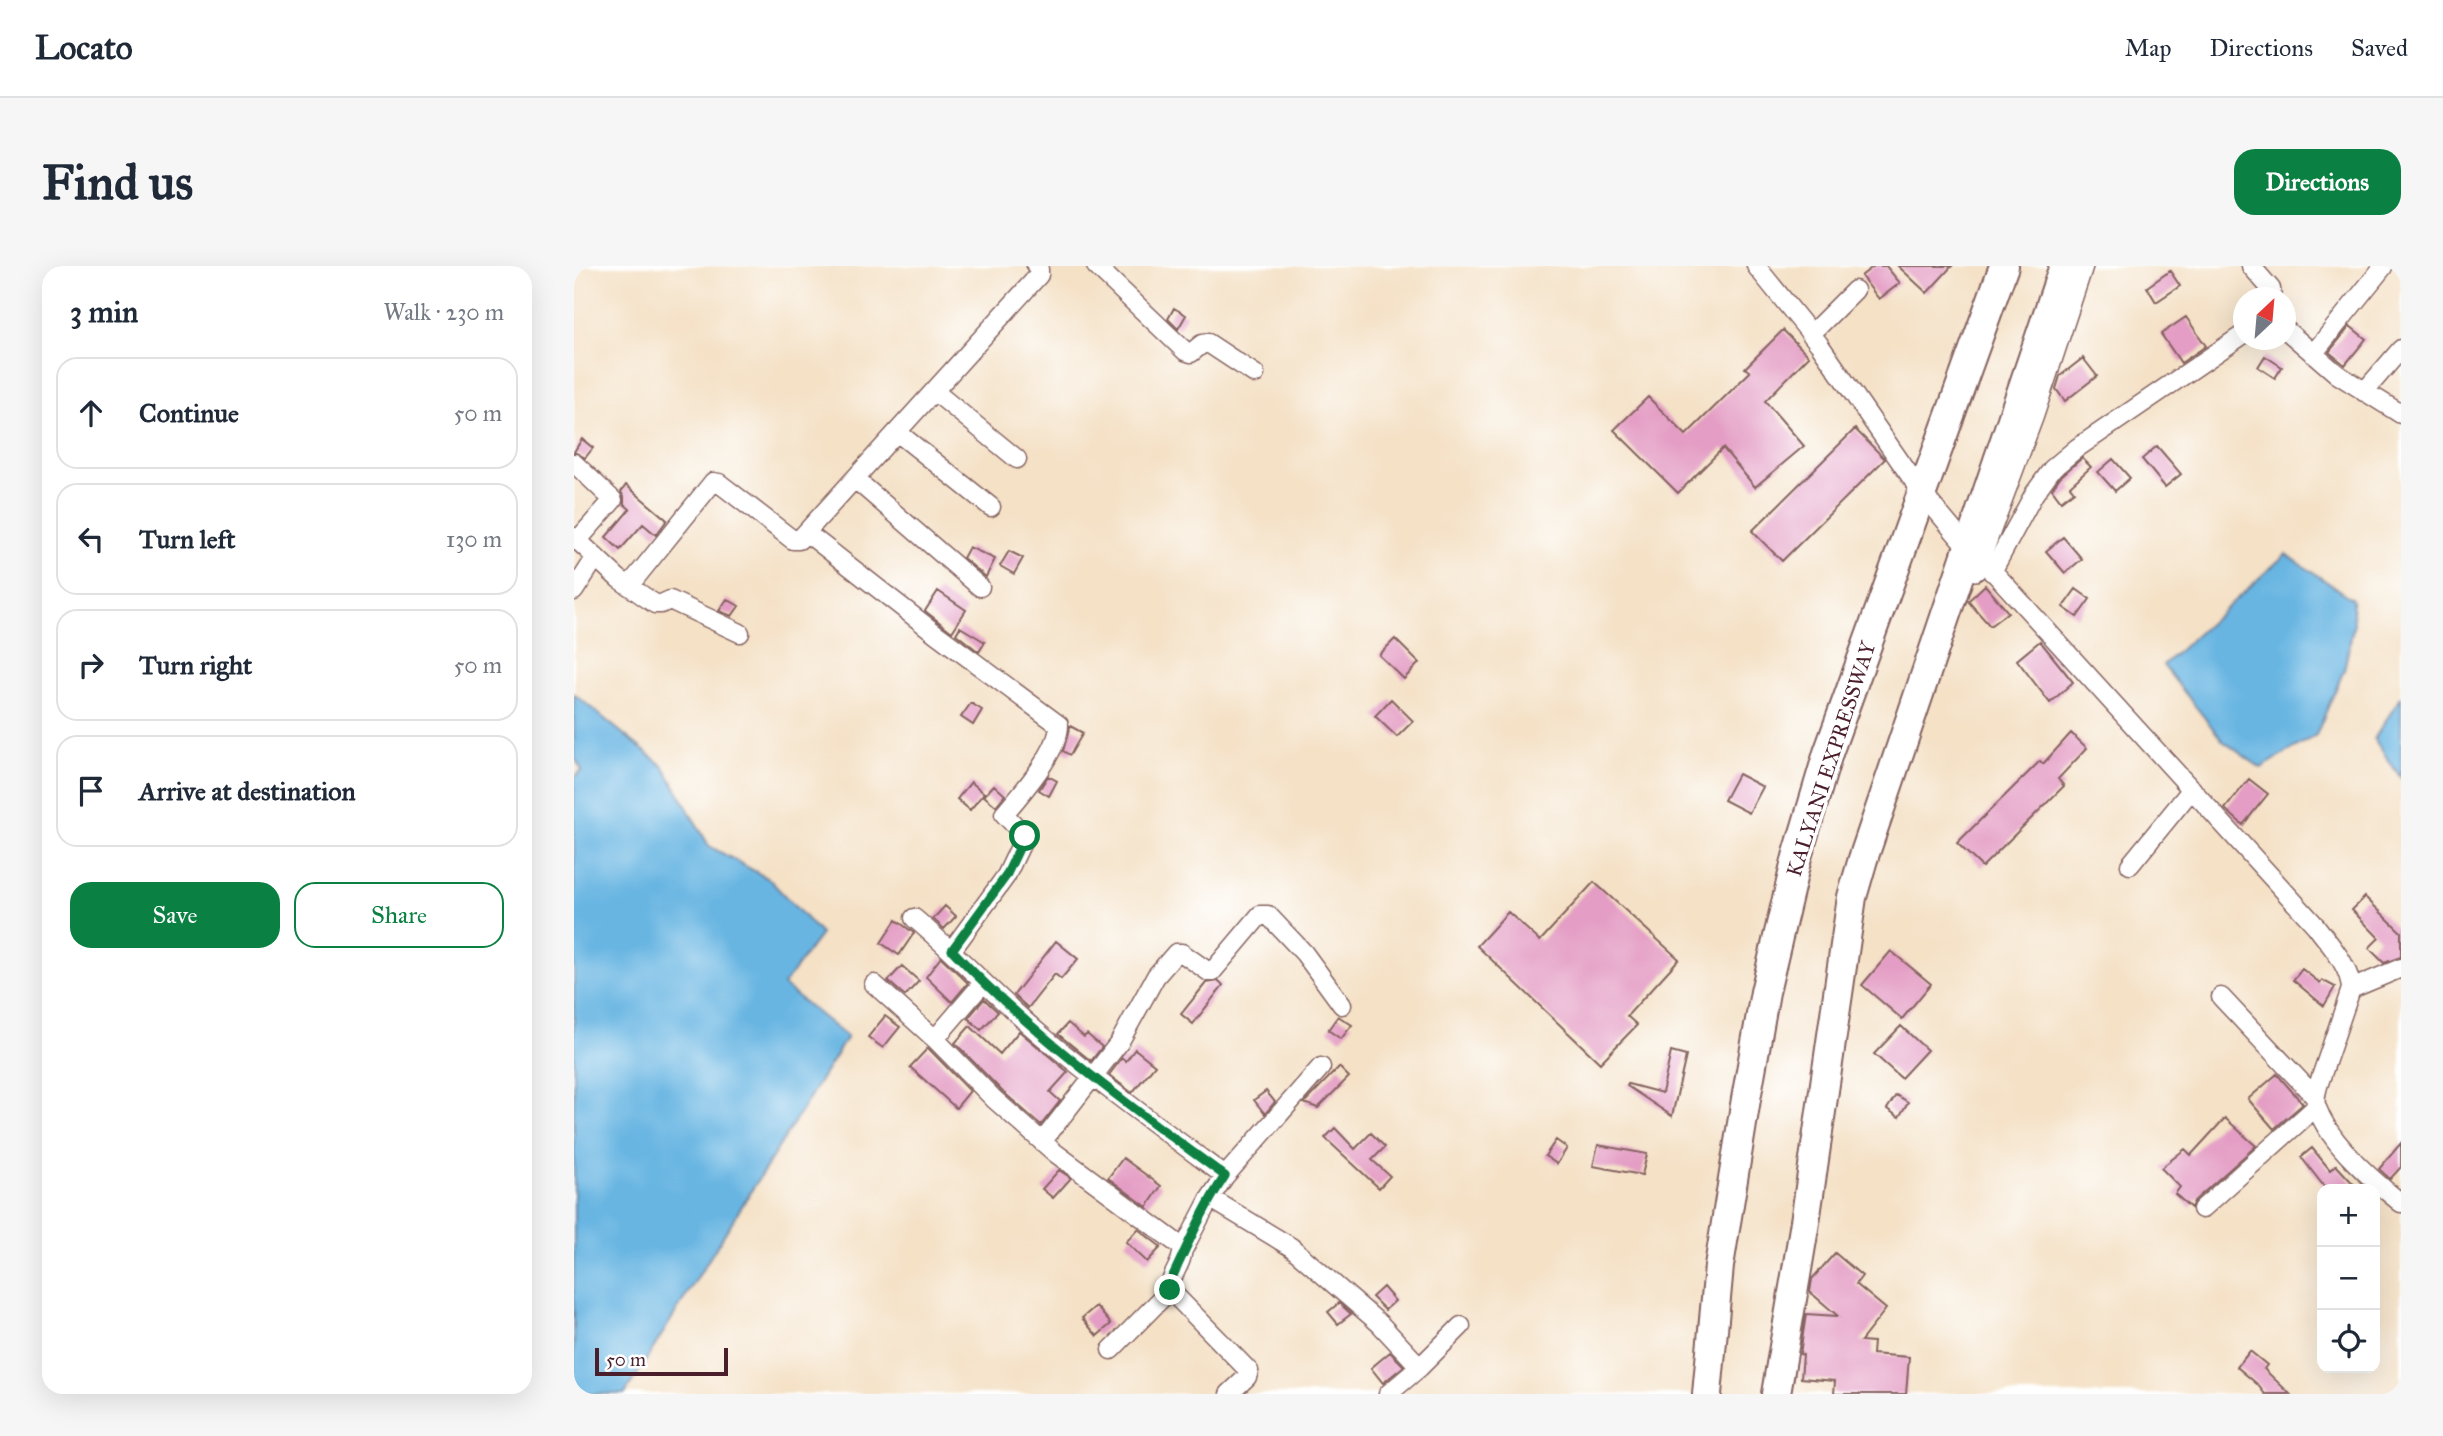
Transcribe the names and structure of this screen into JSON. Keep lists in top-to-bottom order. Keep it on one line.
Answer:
{"streets":{"highway":["KALYANI EXPRESSWAY"]},"scale_bar":"50 m","north":"top right","page":{"header":"Locato","nav":["Map","Directions","Saved"],"buttons":["Directions",["Save","Share"]],"title":"Find us","heading":["3 min","Walk · 230 m"],"list":[["Continue","50 m"],["Turn left","130 m"],["Turn right","50 m"],"Arrive at destination"],"map_buttons":["+","−"],"scale":"50 m"}}
